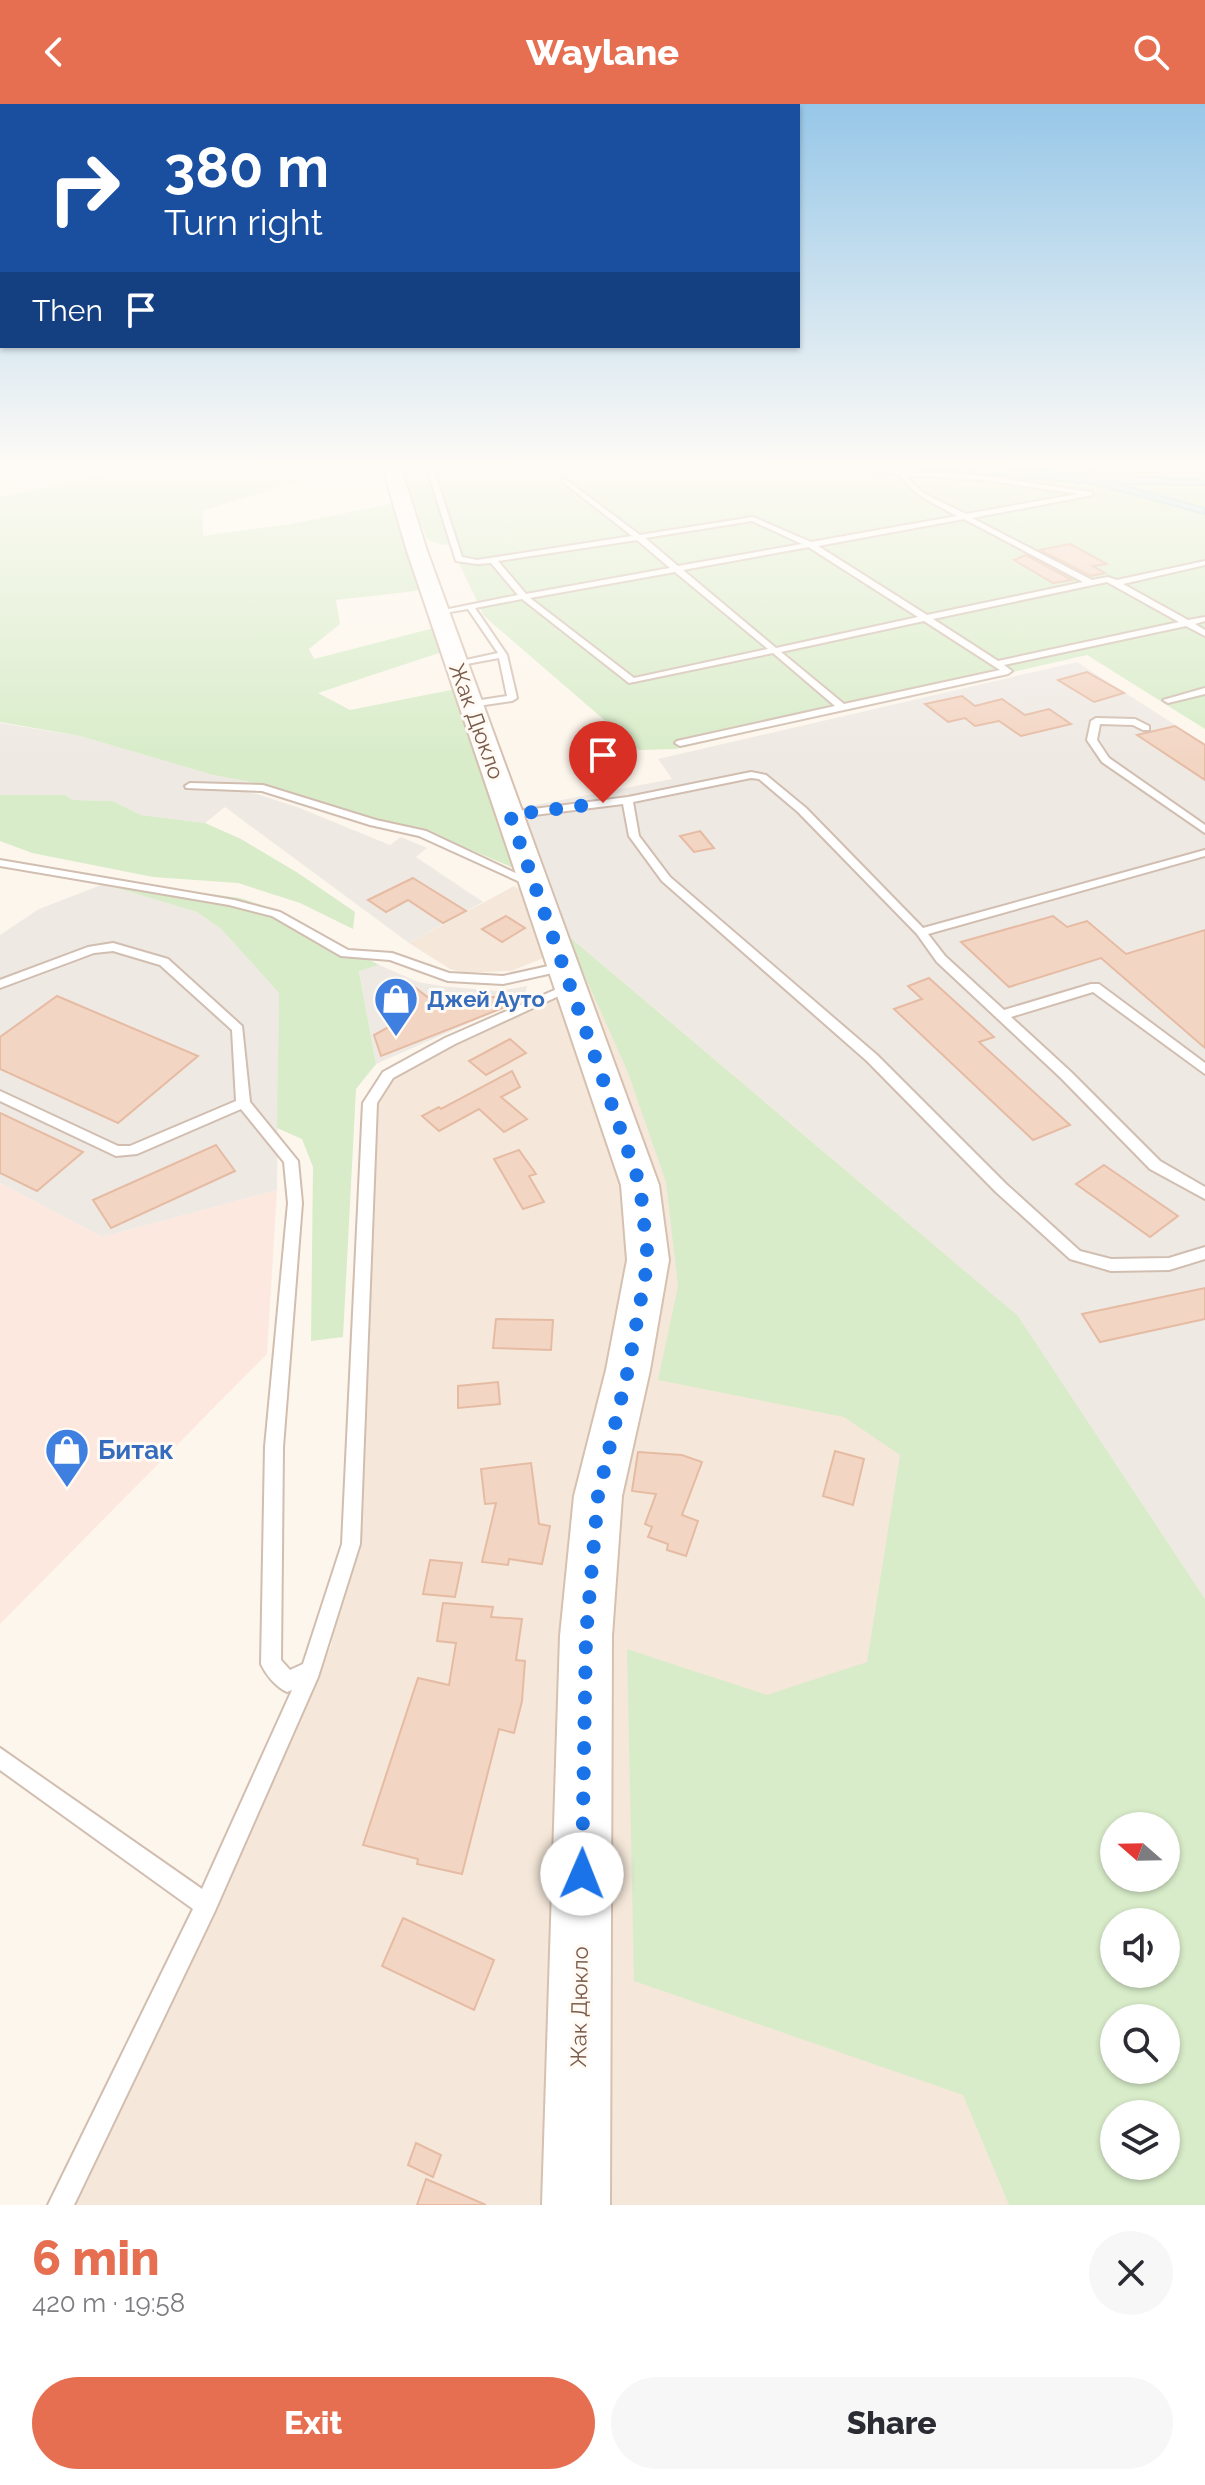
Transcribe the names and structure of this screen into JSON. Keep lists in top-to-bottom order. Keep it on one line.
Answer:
{"streets":{"street":["Жак Дюкло"]},"places":{"shop":["Джей Ауто","Битак"]},"north":"left","page":{"header":"Waylane","turn":["380 m","Turn right"],"then":"Then","heading":["6 min","420 m · 19:58"],"buttons":["Exit","Share"]}}
